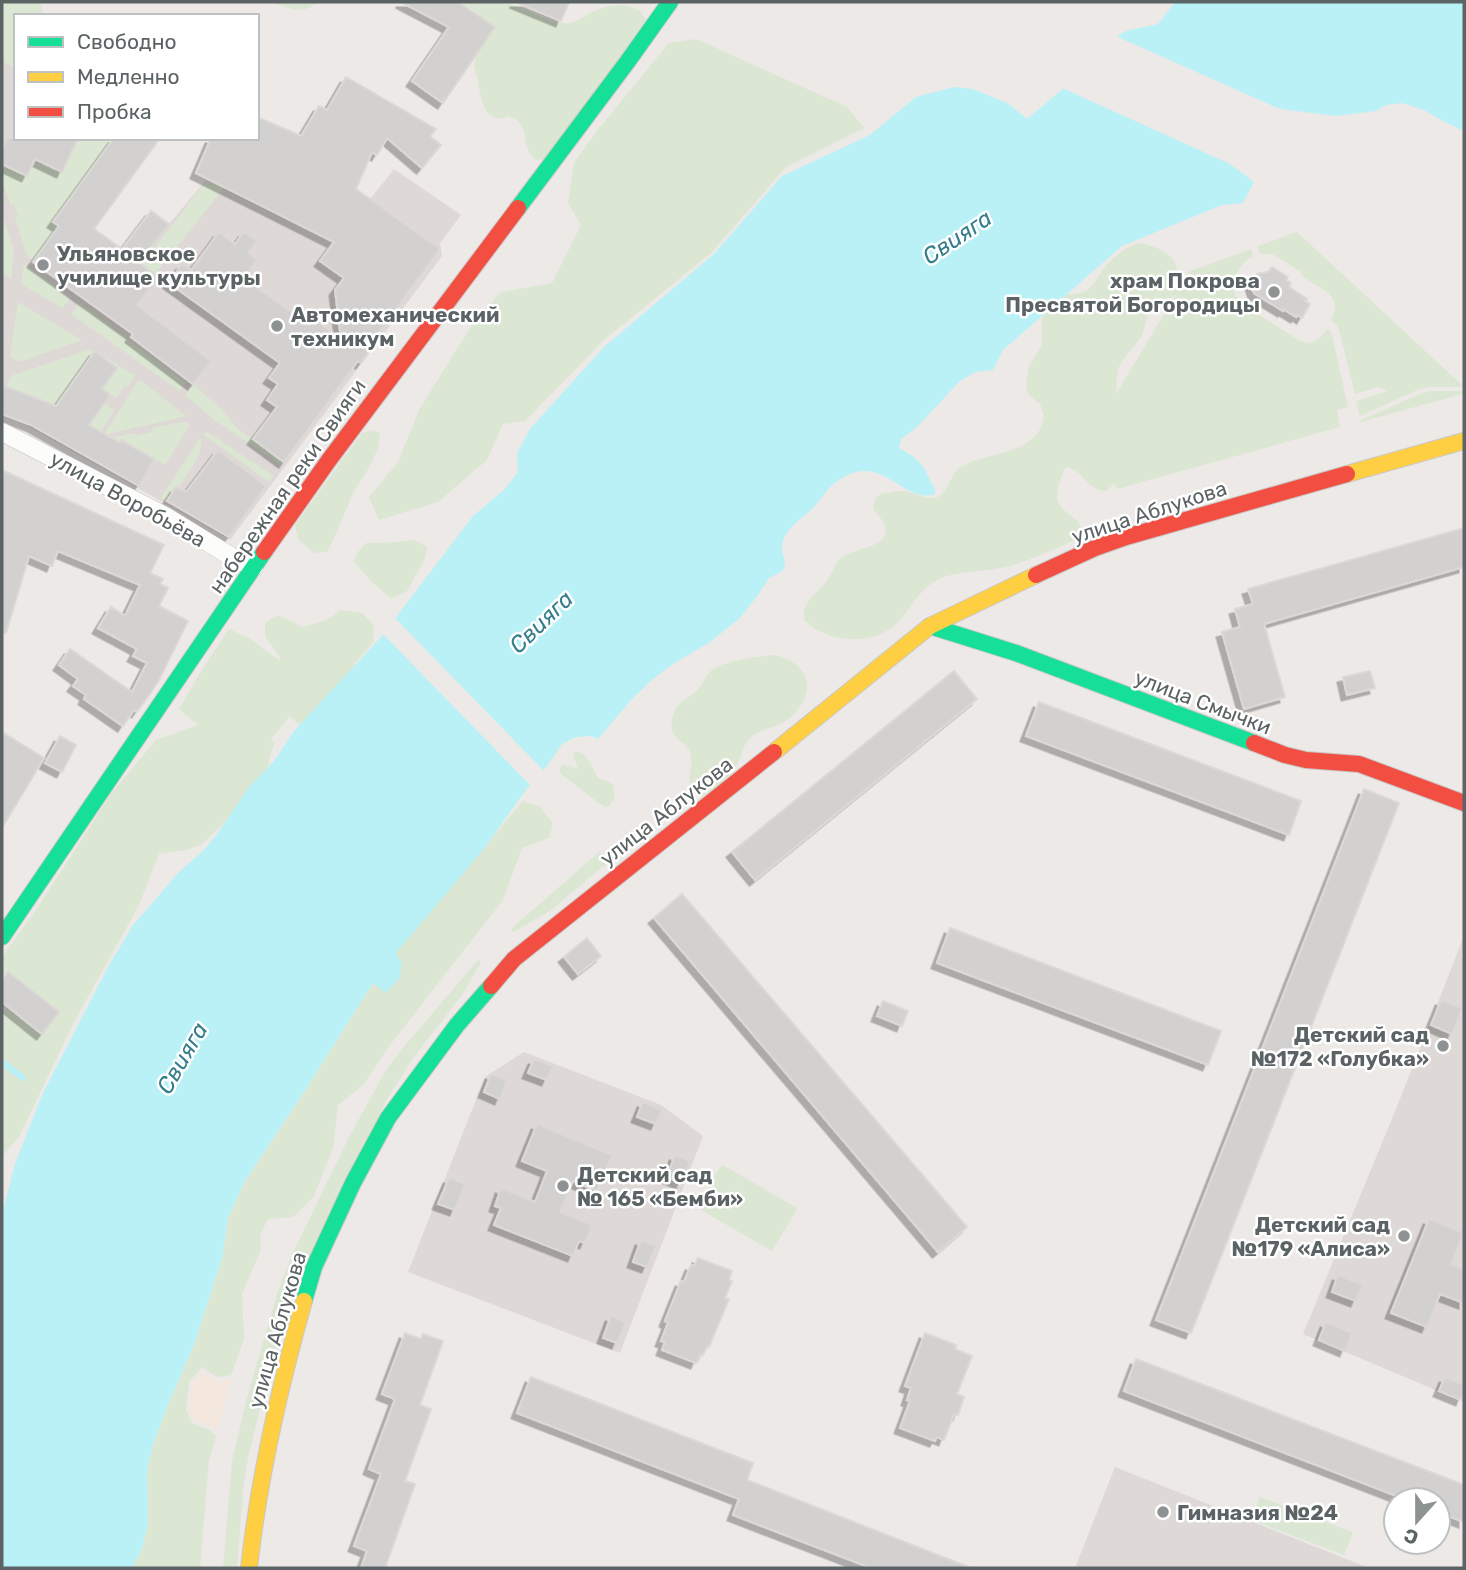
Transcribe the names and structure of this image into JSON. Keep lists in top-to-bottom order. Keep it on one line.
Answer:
{"streets":{"street":["набережная реки Свияги","улица Воробьёва","улица Аблукова","улица Смычки"]},"crossings":[["набережная реки Свияги","улица Воробьёва"],["улица Аблукова","улица Смычки"]],"water":["Свияга"],"places":["Ульяновское училище культуры","храм Покрова Пресвятой Богородицы","Автомеханический техникум","Детский сад №172 «Голубка»","Детский сад № 165 «Бемби»","Детский сад №179 «Алиса»","Гимназия №24"],"legend":["Свободно","Медленно","Пробка"],"north":"bottom"}
